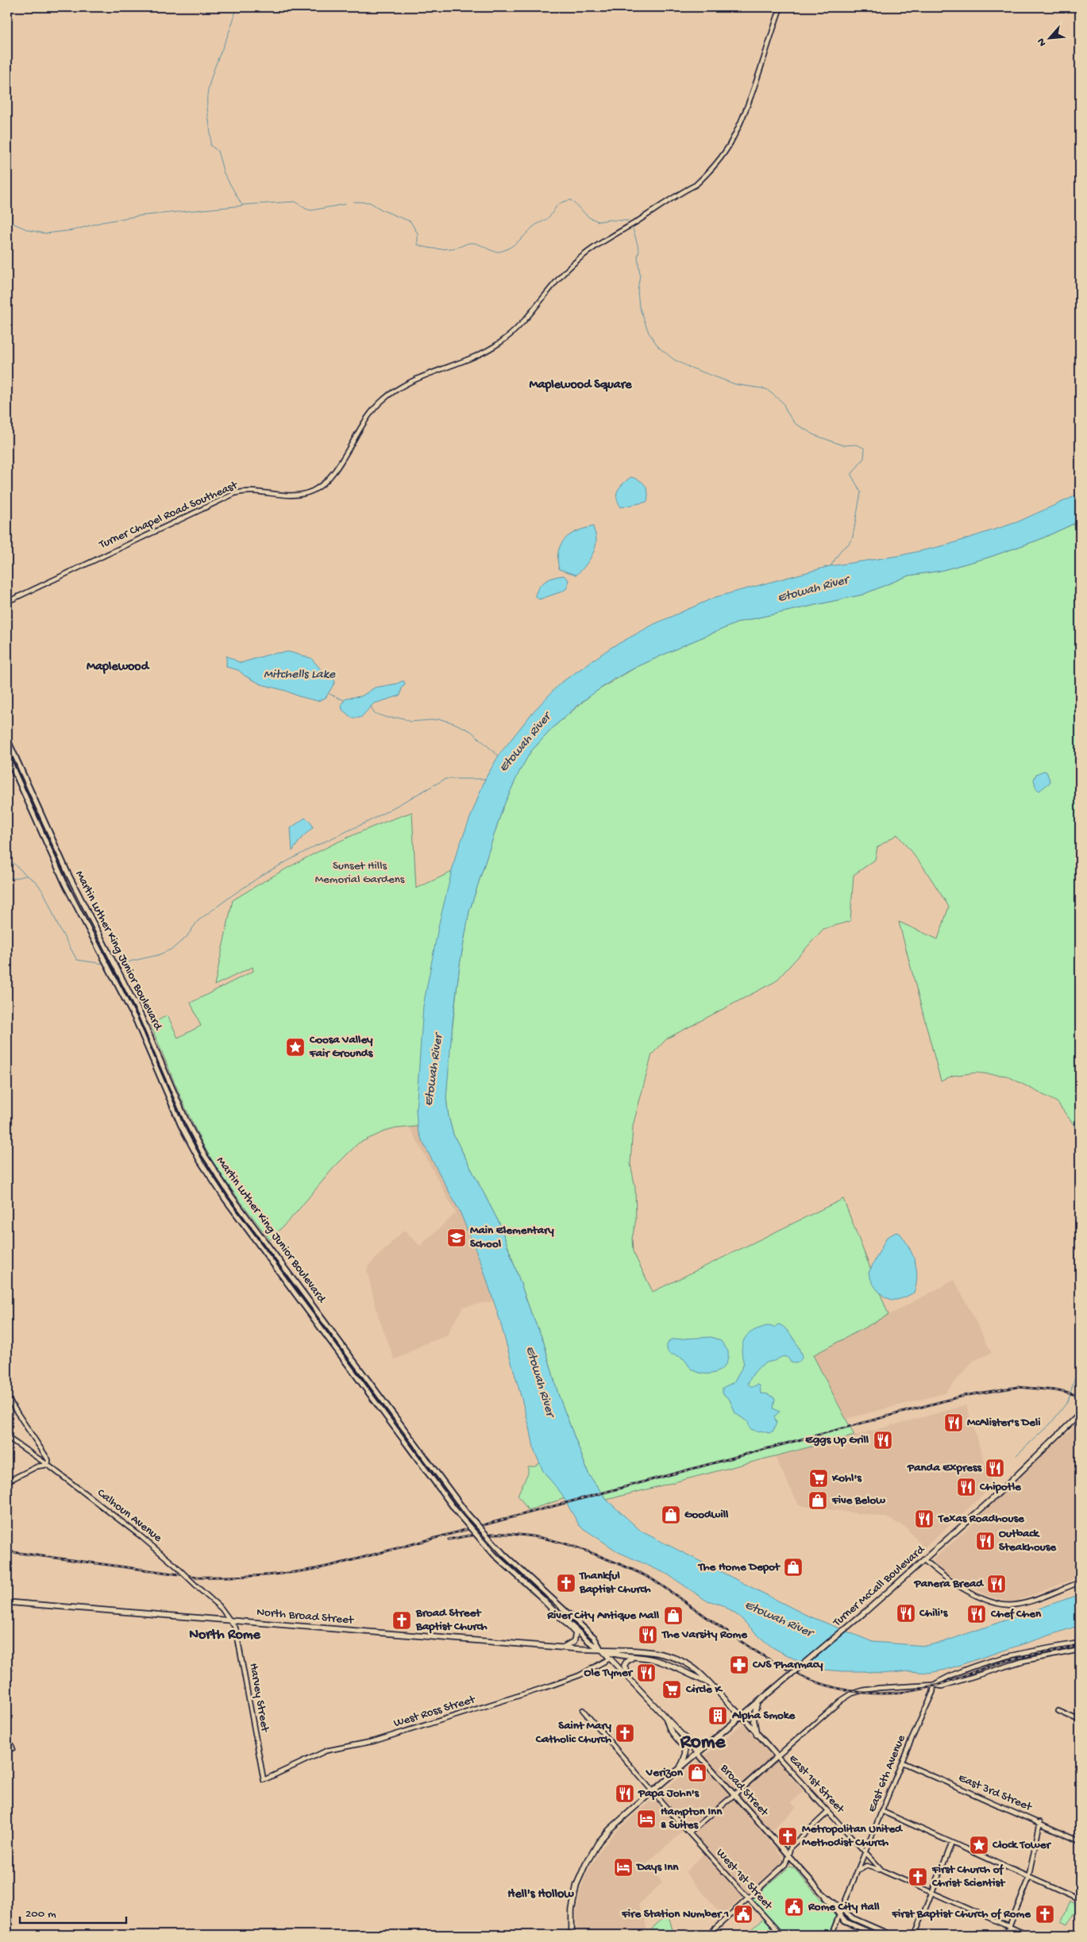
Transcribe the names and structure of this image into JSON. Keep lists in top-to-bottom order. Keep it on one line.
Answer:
{"streets":{"main road":["Martin Luther King Junior Boulevard","Turner McCall Boulevard","North Broad Street","East 1st Street","Broad Street"],"street":["Turner Chapel Road Southeast","Calhoun Avenue","Harvey Street","West Ross Street","East 6th Avenue","East 3rd Street","West 1st Street"]},"crossings":[["Martin Luther King Junior Boulevard","North Broad Street"],["Martin Luther King Junior Boulevard","Broad Street"],["Calhoun Avenue","North Broad Street"],["Calhoun Avenue","Harvey Street"],["Turner McCall Boulevard","East 1st Street"],["Turner McCall Boulevard","Broad Street"],["Turner McCall Boulevard","West 1st Street"],["North Broad Street","Harvey Street"],["North Broad Street","Broad Street"],["Harvey Street","West Ross Street"],["West Ross Street","Broad Street"],["East 6th Avenue","East 1st Street"],["East 6th Avenue","Broad Street"],["East 6th Avenue","East 3rd Street"]],"districts":["Maplewood Square","Maplewood","North Rome","Rome","Hell's Hollow"],"water":["Etowah River","Mitchells Lake"],"parks":["Sunset Hills Memorial Gardens"],"places":{"place":["Coosa Valley Fair Grounds","Clock Tower"],"school or university":["Main Elementary School"],"restaurant":["McAlister's Deli","Eggs Up Grill","Panda Express","Chipotle","Texas Roadhouse","Outback Steakhouse","Panera Bread","Chili's","Chef Chen","The Varsity Rome","Ole Tymer","Papa John's"],"supermarket":["Kohl's","Circle K"],"shop":["Five Below","Goodwill","The Home Depot","River City Antique Mall","Verizon"],"church":["Thankful Baptist Church","Broad Street Baptist Church","Saint Mary Catholic Church","Metropolitan United Methodist Church","First Church of Christ Scientist","First Baptist Church of Rome"],"pharmacy":["CVS Pharmacy"],"building":["Alpha Smoke"],"hotel":["Hampton Inn & Suites","Days Inn"],"public building":["Rome City Hall","Fire Station Number 1"]},"scale_bar":"200 m","north":"bottom left"}
